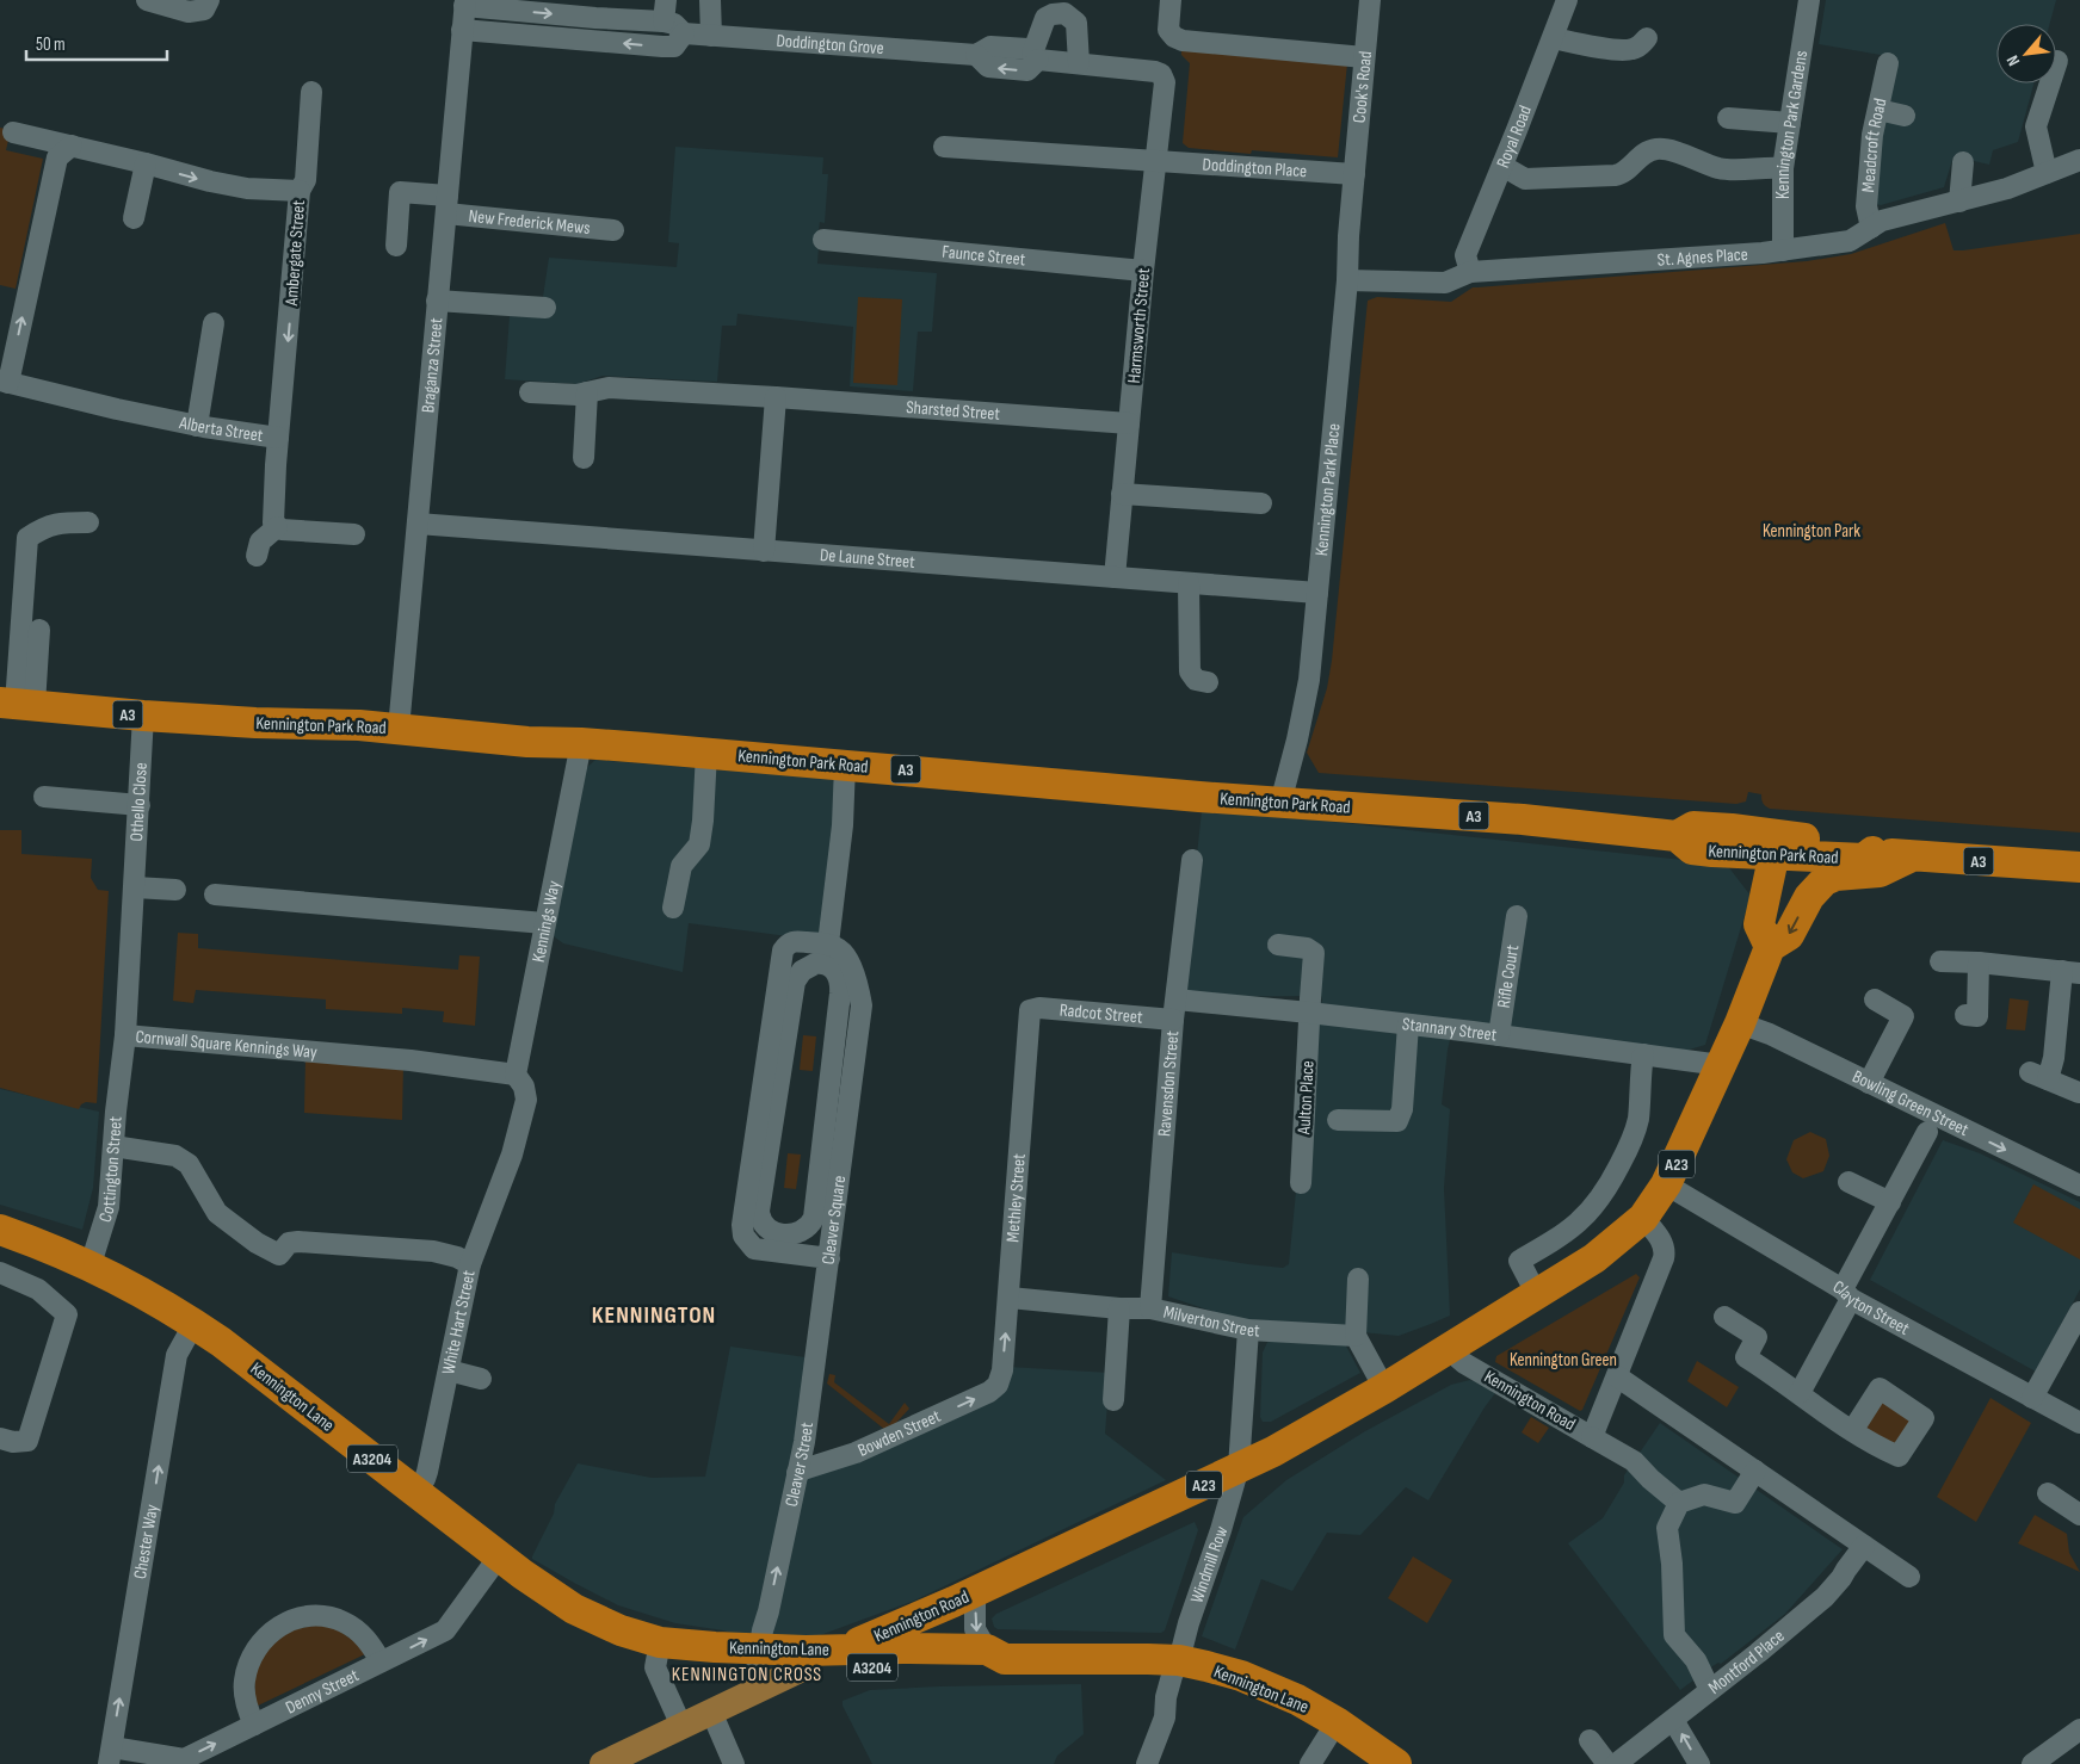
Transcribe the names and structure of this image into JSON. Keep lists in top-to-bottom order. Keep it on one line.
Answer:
{"streets":{"highway":["A3","Kennington Park Road","A23","Kennington Lane","Kennington Road","A3204"],"street":["Doddington Grove","Cook's Road","Kennington Park Gardens","Royal Road","Meadcroft Road","Doddington Place","New Frederick Mews","Ambergate Street","Faunce Street","St. Agnes Place","Harmsworth Street","Braganza Street","Sharsted Street","Alberta Street","Kennington Park Place","De Laune Street","Othello Close","Kennings Way","Rifle Court","Radcot Street","Stannary Street","Cornwall Square Kennings Way","Ravensdon Street","Aulton Place","Bowling Green Street","Cottington Street","Methley Street","Cleaver Square","Clayton Street","Milverton Street","White Hart Street","Bowden Street","Cleaver Street","Chester Way","Windmill Row","Montford Place","Denny Street"]},"crossings":[["Doddington Grove","Harmsworth Street"],["Doddington Grove","Braganza Street"],["Cook's Road","Doddington Place"],["Cook's Road","Kennington Park Place"],["Kennington Park Gardens","St. Agnes Place"],["Royal Road","St. Agnes Place"],["Meadcroft Road","St. Agnes Place"],["Doddington Place","Harmsworth Street"],["Doddington Place","Kennington Park Place"],["New Frederick Mews","Braganza Street"],["Ambergate Street","Alberta Street"],["Faunce Street","Harmsworth Street"],["St. Agnes Place","Kennington Park Place"],["Harmsworth Street","Sharsted Street"],["Harmsworth Street","De Laune Street"],["Braganza Street","De Laune Street"],["Braganza Street","Kennington Park Road"],["Kennington Park Place","De Laune Street"],["Kennington Park Place","Kennington Park Road"],["Kennington Park Road","Othello Close"],["Kennington Park Road","Kennings Way"],["Kennington Park Road","Kennington Road"],["Othello Close","Cornwall Square Kennings Way"],["Kennings Way","Cornwall Square Kennings Way"],["Kennings Way","White Hart Street"],["Rifle Court","Stannary Street"],["Radcot Street","Stannary Street"],["Radcot Street","Ravensdon Street"],["Radcot Street","Methley Street"],["Stannary Street","Ravensdon Street"],["Stannary Street","Aulton Place"],["Stannary Street","Kennington Road"],["Cornwall Square Kennings Way","Cottington Street"],["Cornwall Square Kennings Way","White Hart Street"],["Ravensdon Street","Milverton Street"],["Bowling Green Street","Kennington Road"],["Cottington Street","Kennington Lane"],["Methley Street","Milverton Street"],["Methley Street","Bowden Street"],["Cleaver Square","Cleaver Street"],["Clayton Street","Kennington Road"],["White Hart Street","Kennington Lane"],["Kennington Lane","Kennington Road"],["Kennington Lane","Cleaver Street"],["Kennington Lane","Chester Way"],["Kennington Lane","Windmill Row"],["Kennington Lane","Denny Street"],["Kennington Road","Windmill Row"],["Bowden Street","Cleaver Street"],["Chester Way","Denny Street"]],"one_way":["Bowden Street","Cleaver Street","Chester Way","Denny Street"],"districts":["KENNINGTON","KENNINGTON CROSS"],"parks":["Kennington Park","Kennington Green"],"scale_bar":"50 m","north":"bottom left"}
